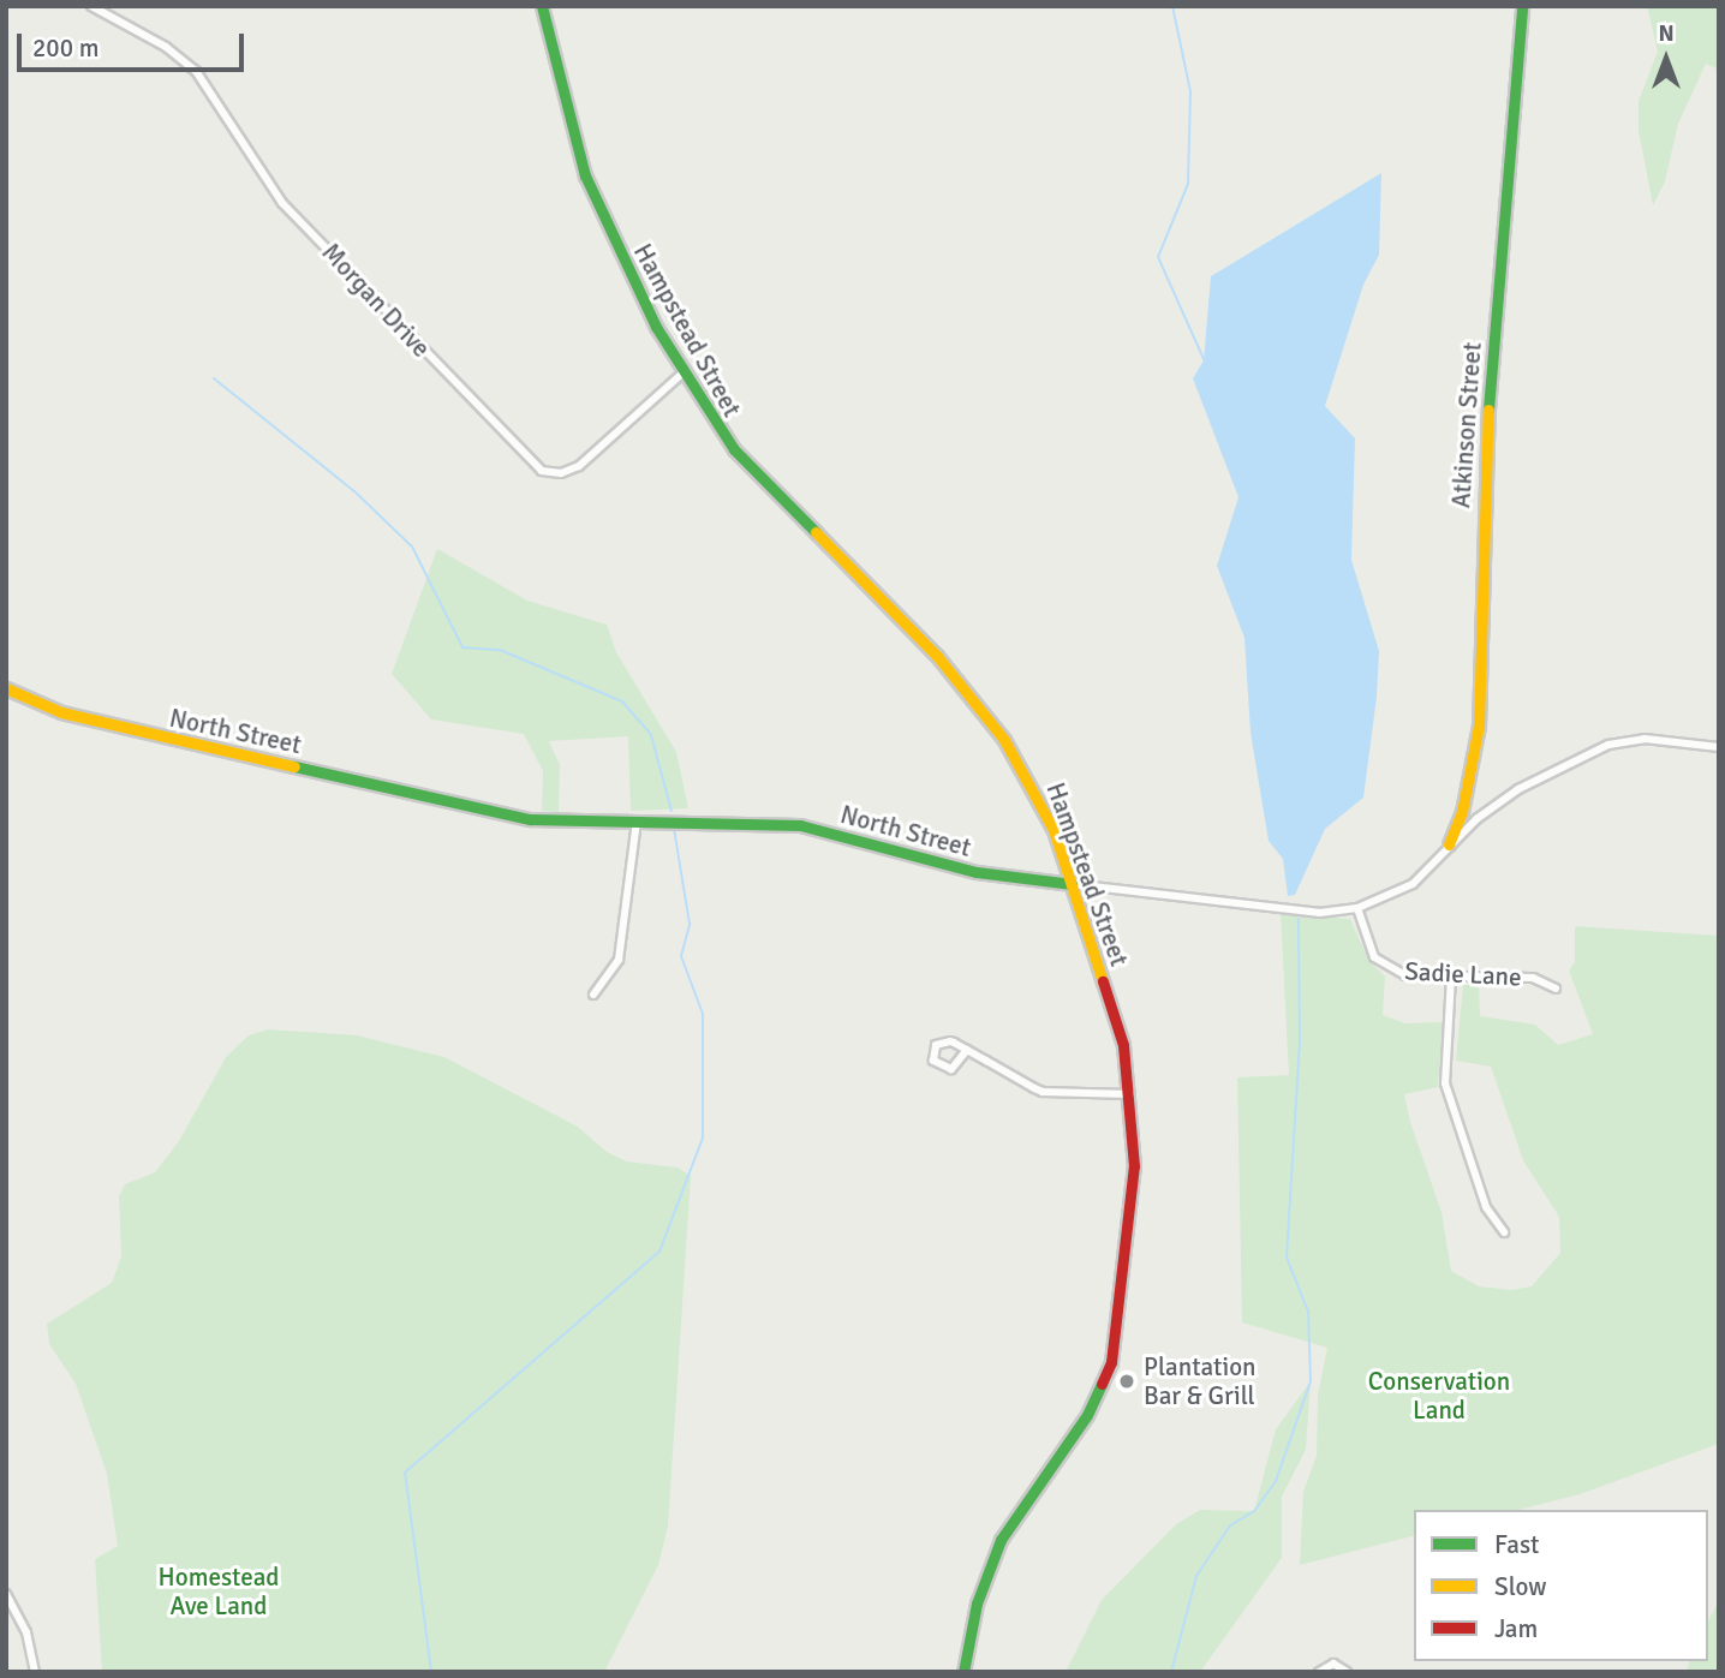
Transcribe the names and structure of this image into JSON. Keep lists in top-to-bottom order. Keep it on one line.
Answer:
{"streets":{"street":["Morgan Drive","Hampstead Street","Atkinson Street","North Street","Sadie Lane"]},"crossings":[["Morgan Drive","Hampstead Street"],["Hampstead Street","North Street"],["Atkinson Street","North Street"],["North Street","Sadie Lane"]],"parks":["Conservation Land","Homestead Ave Land"],"places":["Plantation Bar & Grill"],"legend":["Fast","Slow","Jam"],"scale_bar":"200 m","north":"top"}
